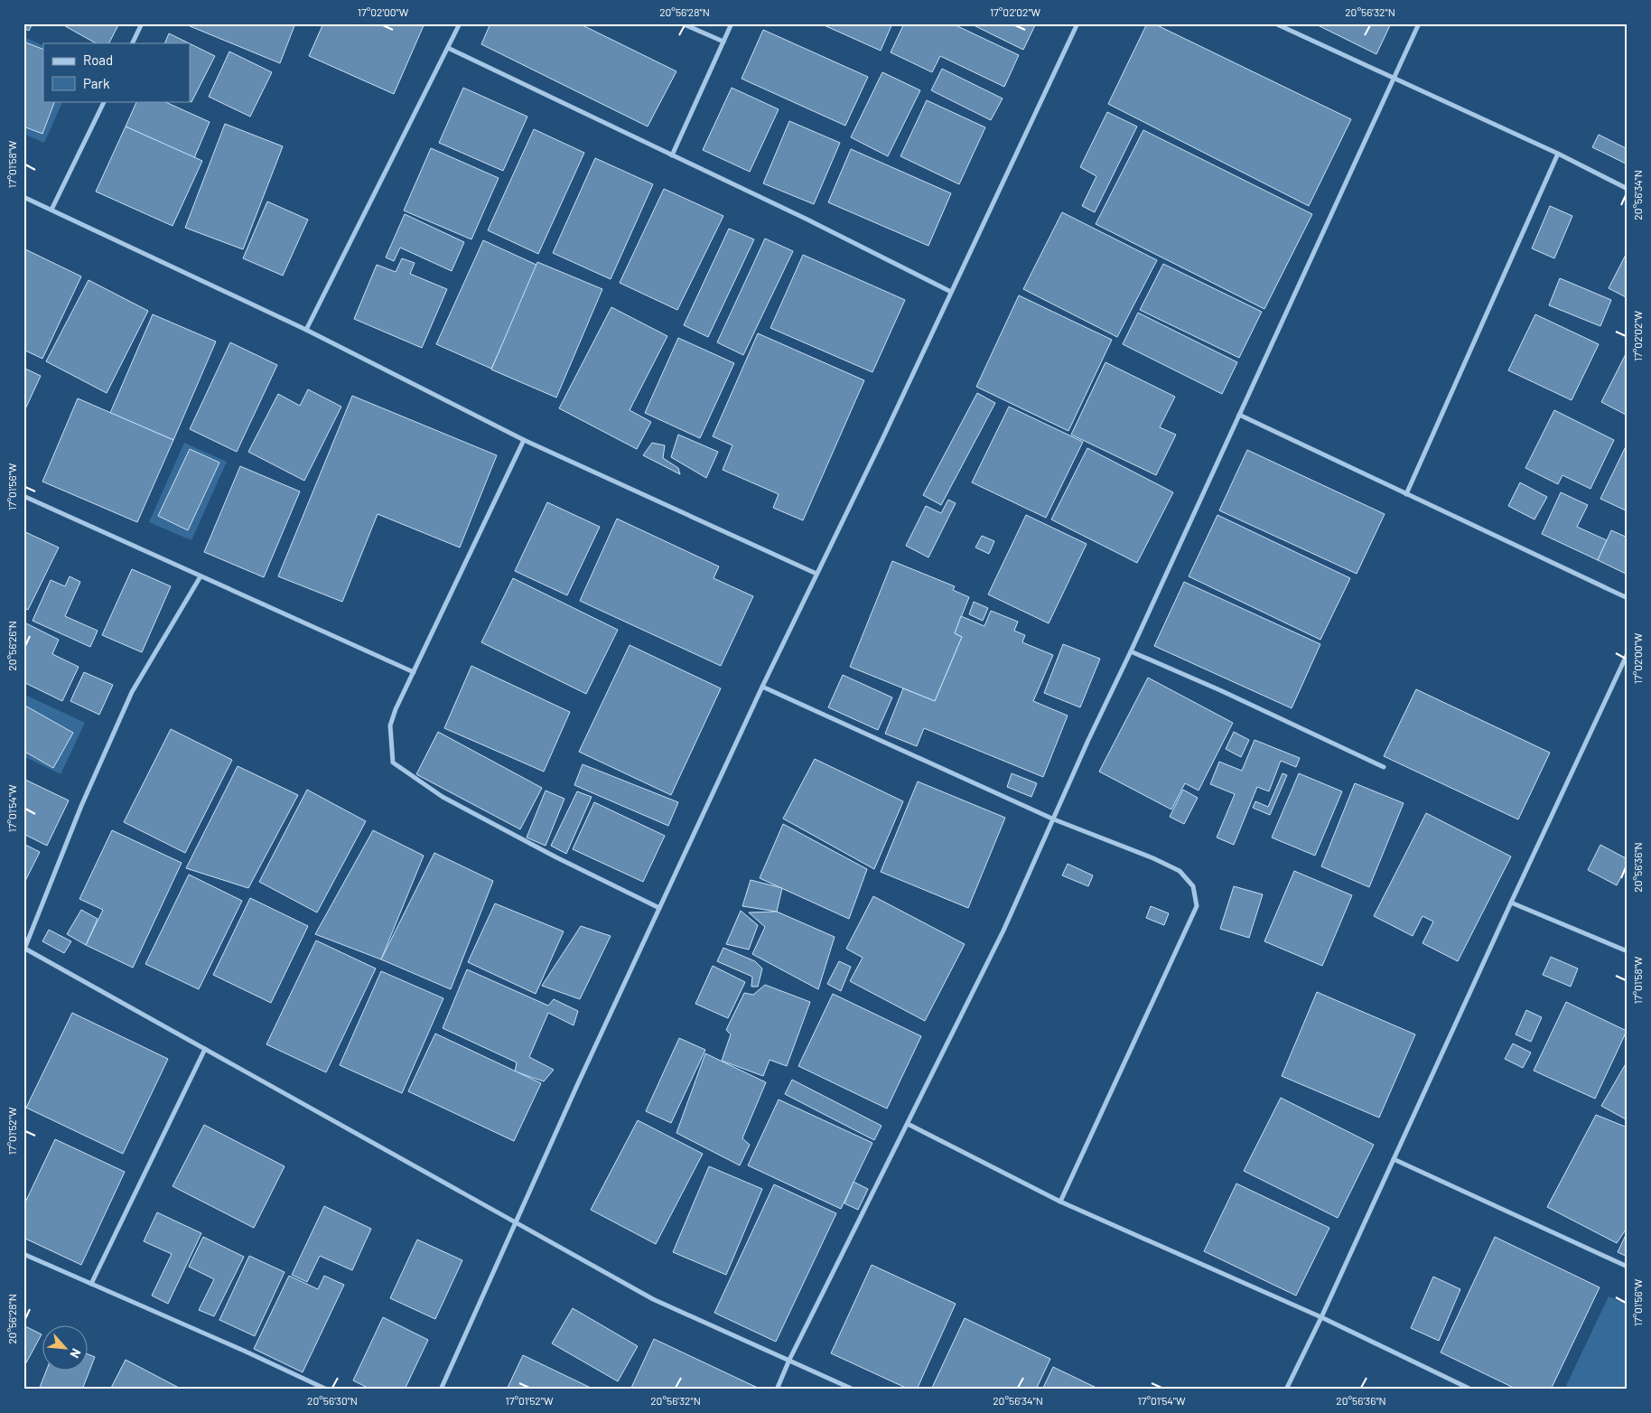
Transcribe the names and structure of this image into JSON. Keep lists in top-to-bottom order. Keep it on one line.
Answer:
{"legend":["Road","Park"],"north":"bottom right","coordinates":["17°02'00\"W","20°56'28\"N","17°02'02\"W","20°56'32\"N","17°01'58\"W","20°56'34\"N","17°01'56\"W","20°56'26\"N","17°01'54\"W","20°56'36\"N","17°01'52\"W","20°56'30\"N"]}
